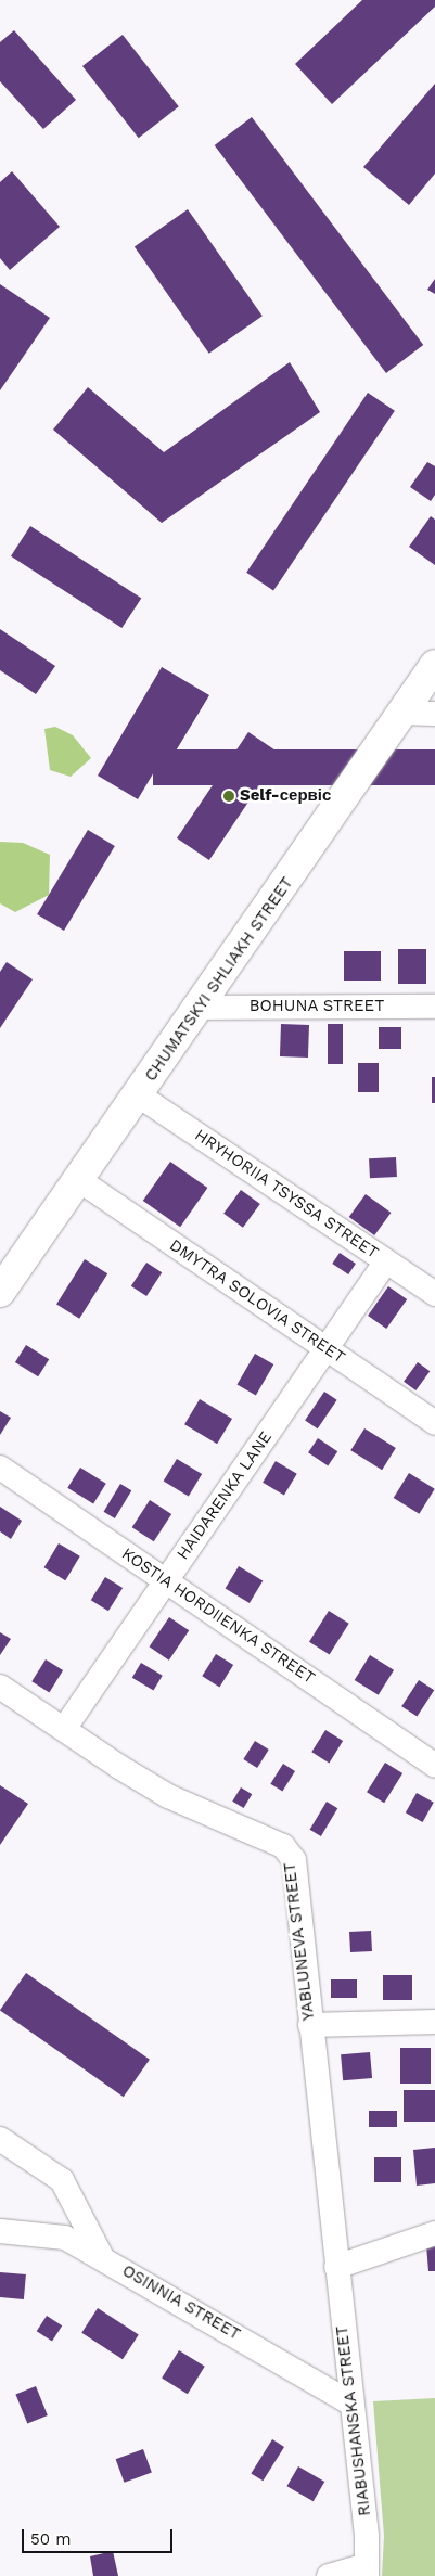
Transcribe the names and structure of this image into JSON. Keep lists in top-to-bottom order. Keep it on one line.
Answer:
{"streets":{"main road":["CHUMATSKYI SHLIAKH STREET"],"street":["BOHUNA STREET","HRYHORIIA TSYSSA STREET","DMYTRA SOLOVIA STREET","HAIDARENKA LANE","KOSTIA HORDIIENKA STREET","YABLUNEVA STREET","OSINNIA STREET","RIABUSHANSKA STREET"]},"crossings":[["CHUMATSKYI SHLIAKH STREET","BOHUNA STREET"],["CHUMATSKYI SHLIAKH STREET","HRYHORIIA TSYSSA STREET"],["CHUMATSKYI SHLIAKH STREET","DMYTRA SOLOVIA STREET"],["HRYHORIIA TSYSSA STREET","HAIDARENKA LANE"],["DMYTRA SOLOVIA STREET","HAIDARENKA LANE"],["HAIDARENKA LANE","KOSTIA HORDIIENKA STREET"],["HAIDARENKA LANE","YABLUNEVA STREET"],["YABLUNEVA STREET","RIABUSHANSKA STREET"],["OSINNIA STREET","RIABUSHANSKA STREET"]],"places":["Self-сервіс"],"scale_bar":"50 m"}
